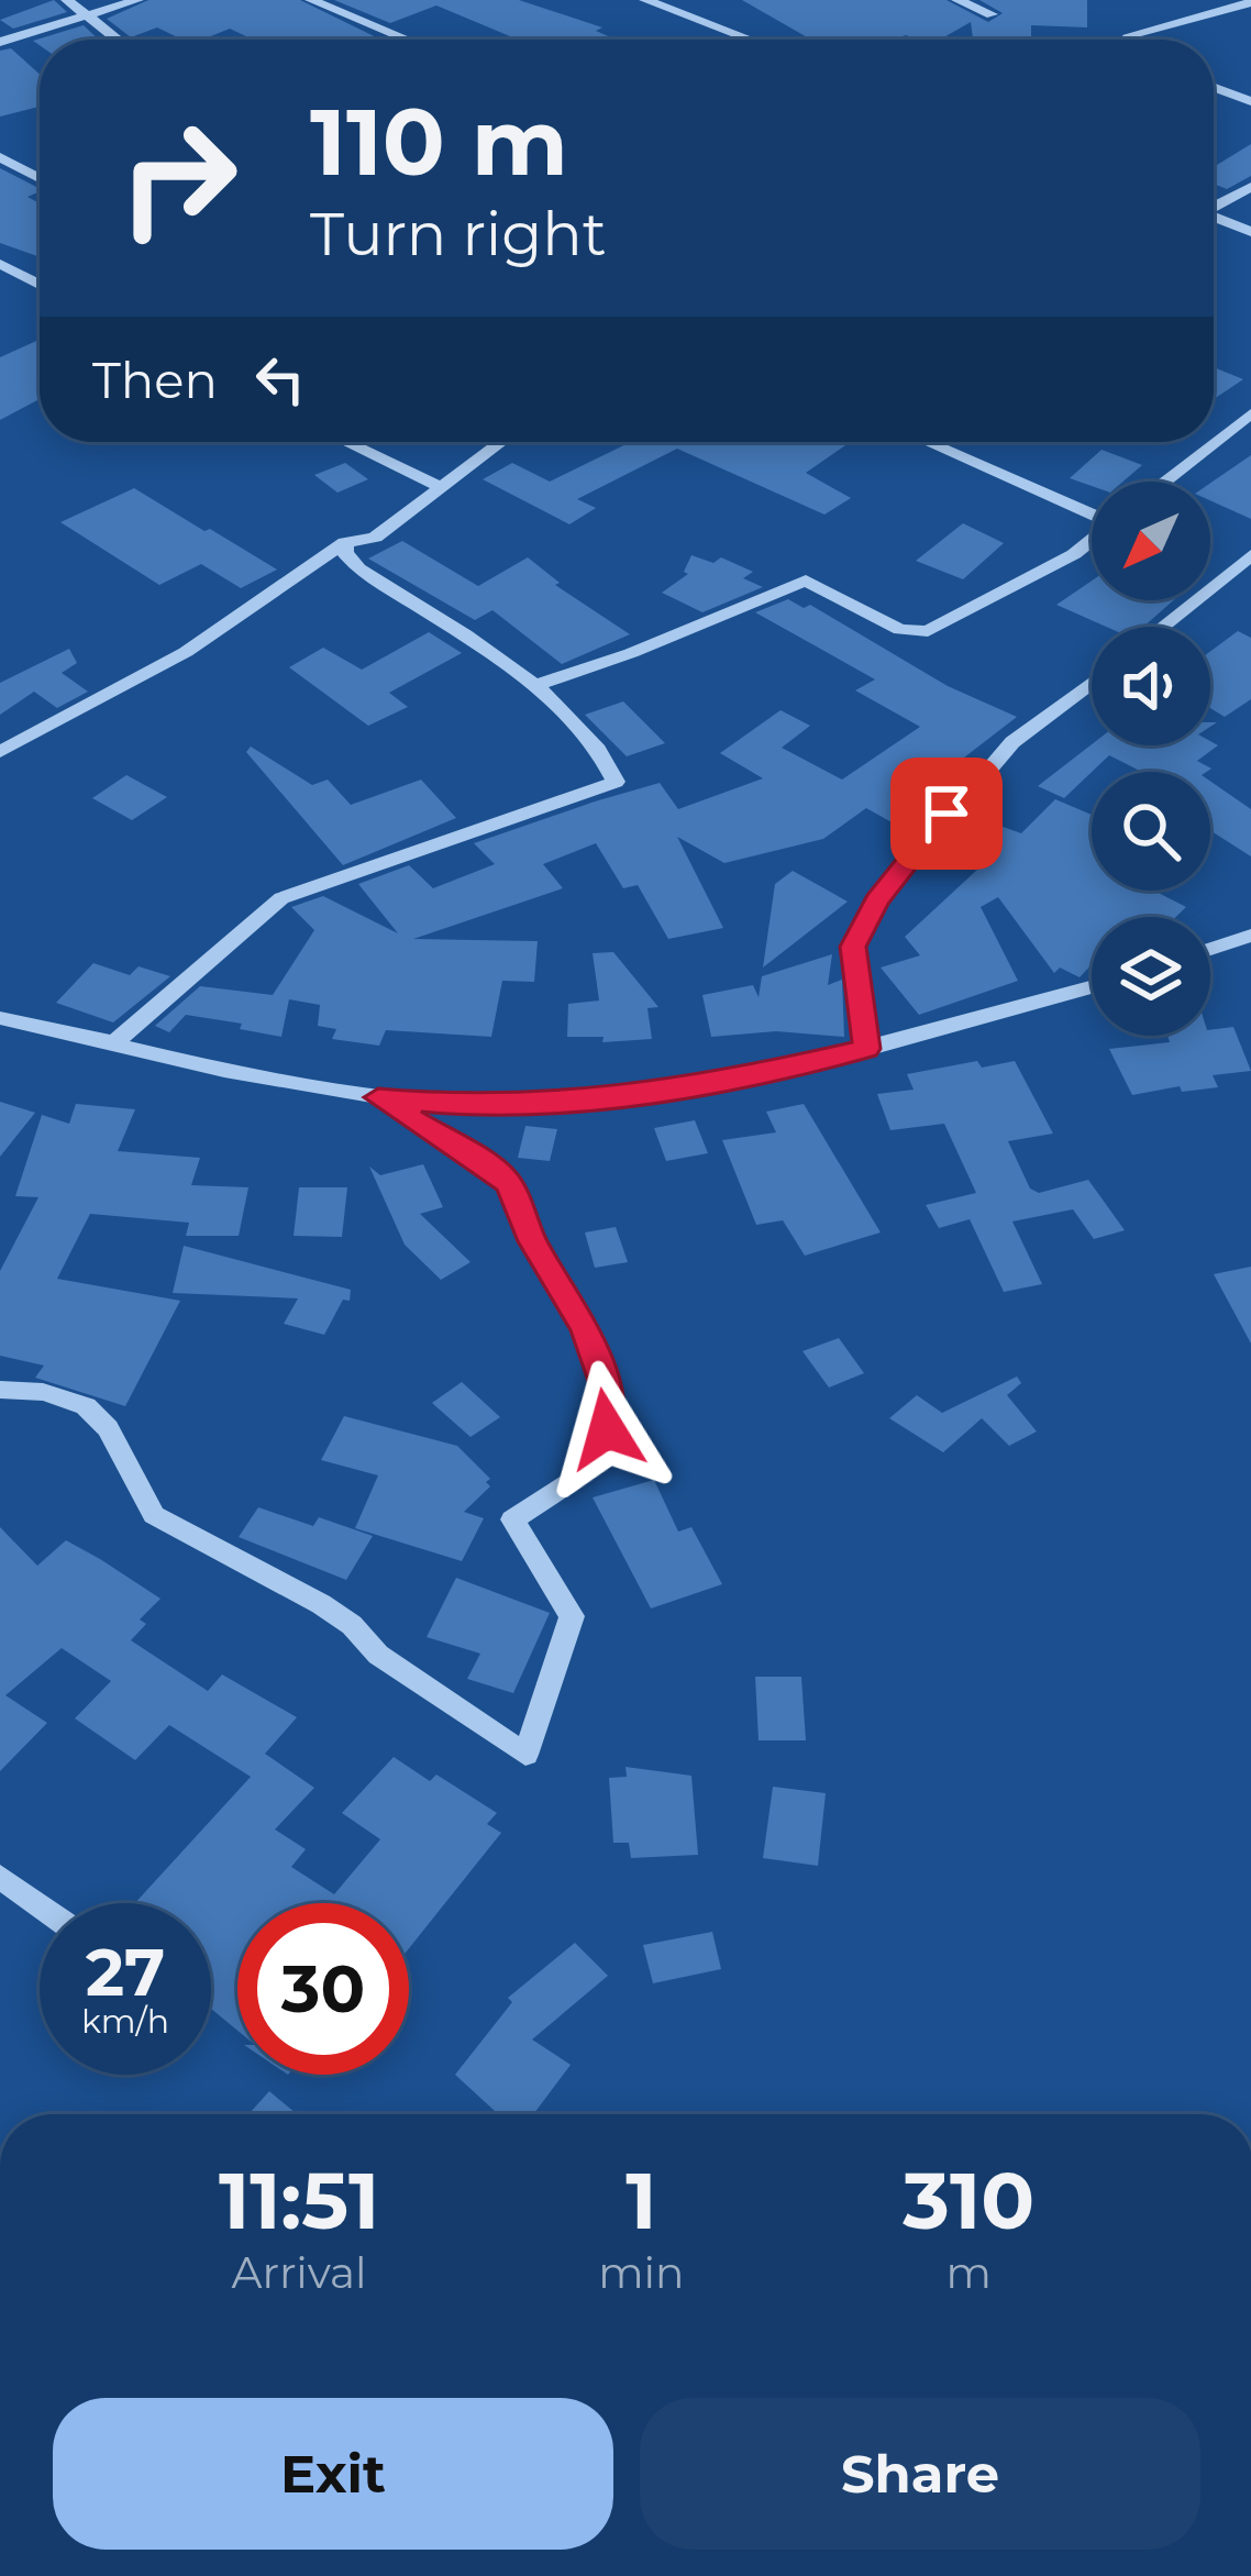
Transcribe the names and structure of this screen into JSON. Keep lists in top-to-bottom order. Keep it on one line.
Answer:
{"north":"bottom left","page":{"turn":["110 m","Turn right"],"then":"Then","speed":"27 km/h","limit":"30","eta":["11:51","Arrival","1","min","310","m"],"buttons":["Exit","Share"]}}
